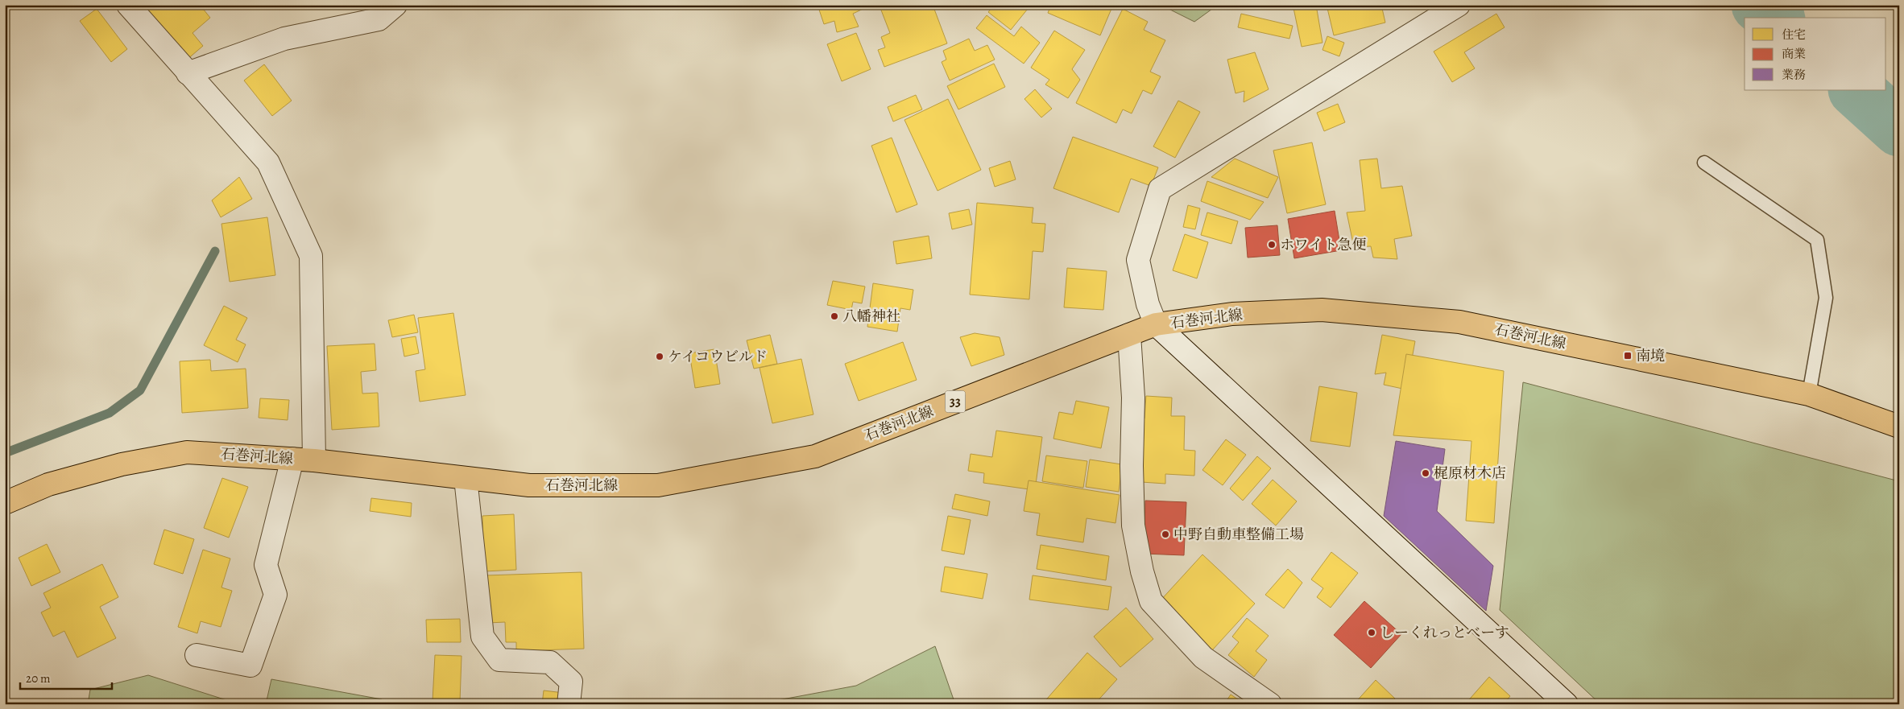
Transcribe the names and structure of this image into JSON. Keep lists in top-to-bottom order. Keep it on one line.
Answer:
{"streets":{"main road":["石巻河北線","33"]},"places":{"other":["ホワイト急便","八幡神社","ケイコウビルド","梶原材木店","中野自動車整備工場","しーくれっとべーす"],"transit":["南境"]},"legend":["住宅","商業","業務"],"scale_bar":"20 m"}
